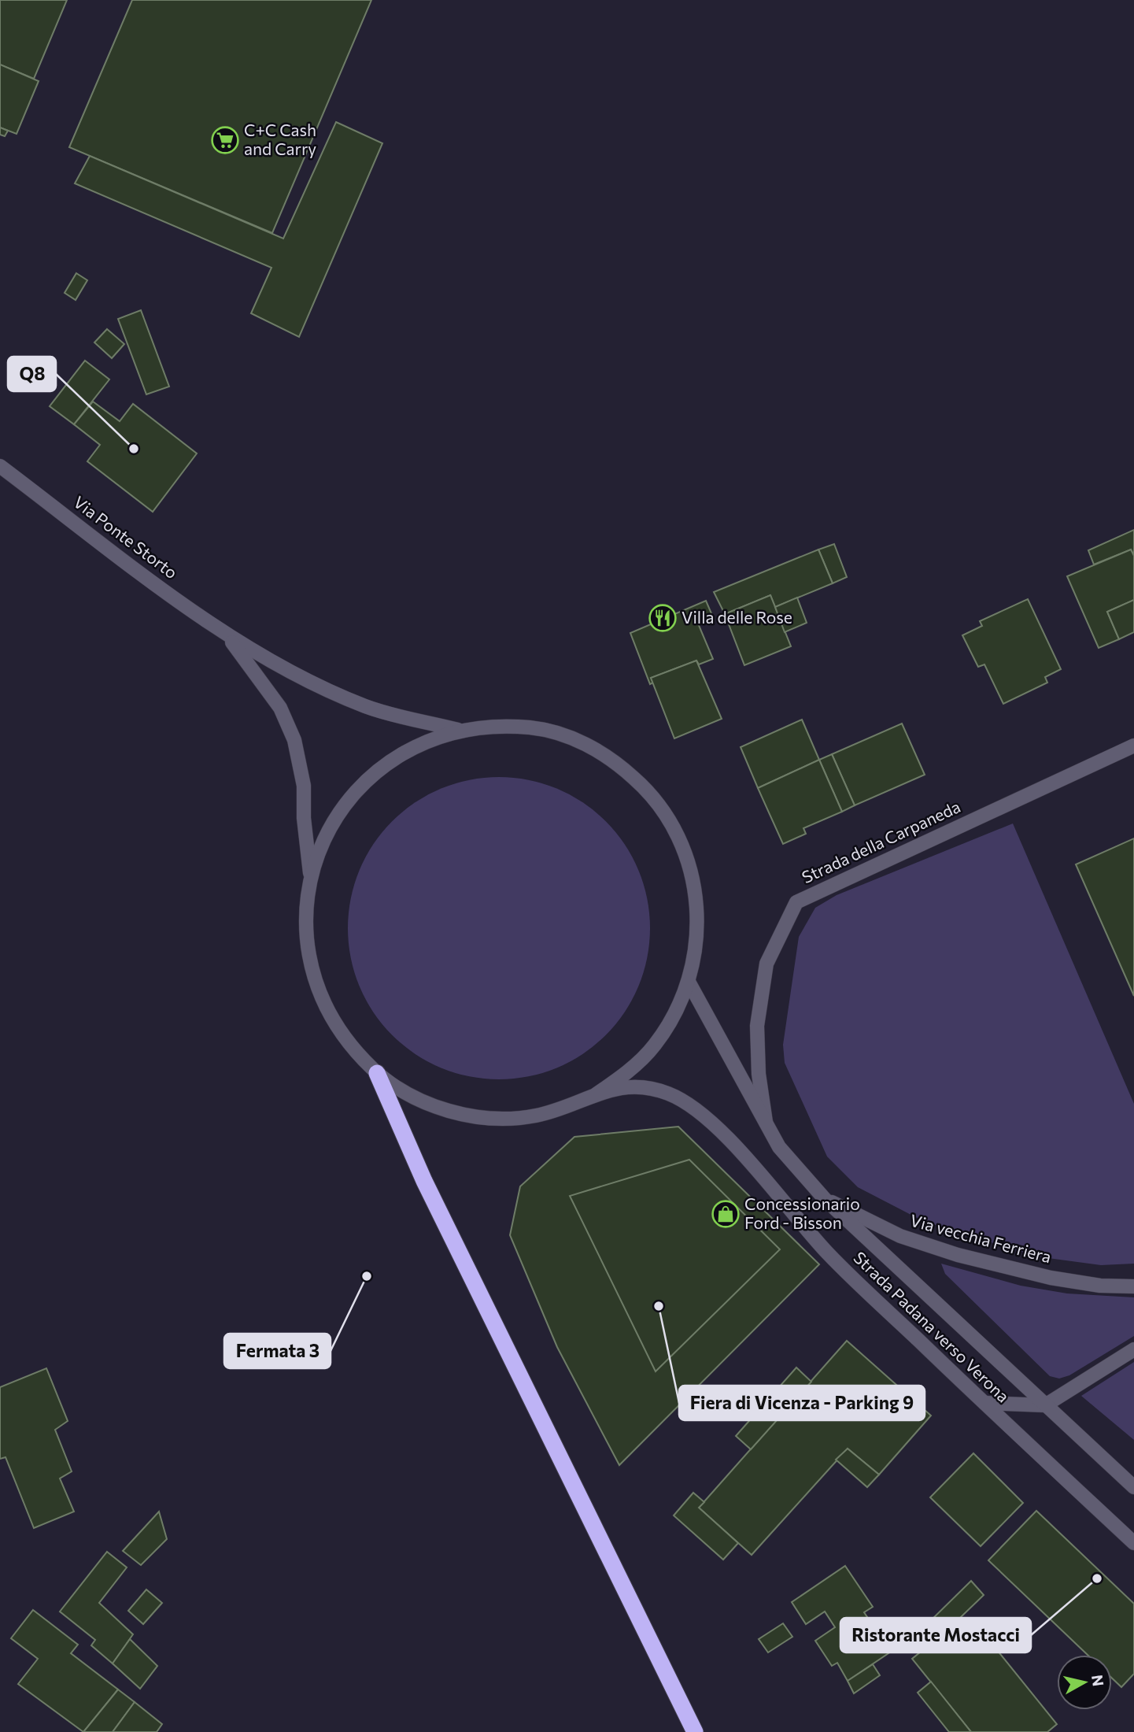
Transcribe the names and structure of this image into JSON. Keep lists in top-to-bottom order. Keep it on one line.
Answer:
{"streets":{"main road":["Via Ponte Storto","Strada della Carpaneda","Via vecchia Ferriera","Strada Padana verso Verona"]},"crossings":[["Via Ponte Storto","Strada Padana verso Verona"],["Strada della Carpaneda","Strada Padana verso Verona"],["Via vecchia Ferriera","Strada Padana verso Verona"]],"places":{"supermarket":["C+C Cash and Carry"],"other":["Q8","Fermata 3","Fiera di Vicenza - Parking 9","Ristorante Mostacci"],"restaurant":["Villa delle Rose"],"shop":["Concessionario Ford - Bisson"]},"north":"right"}
